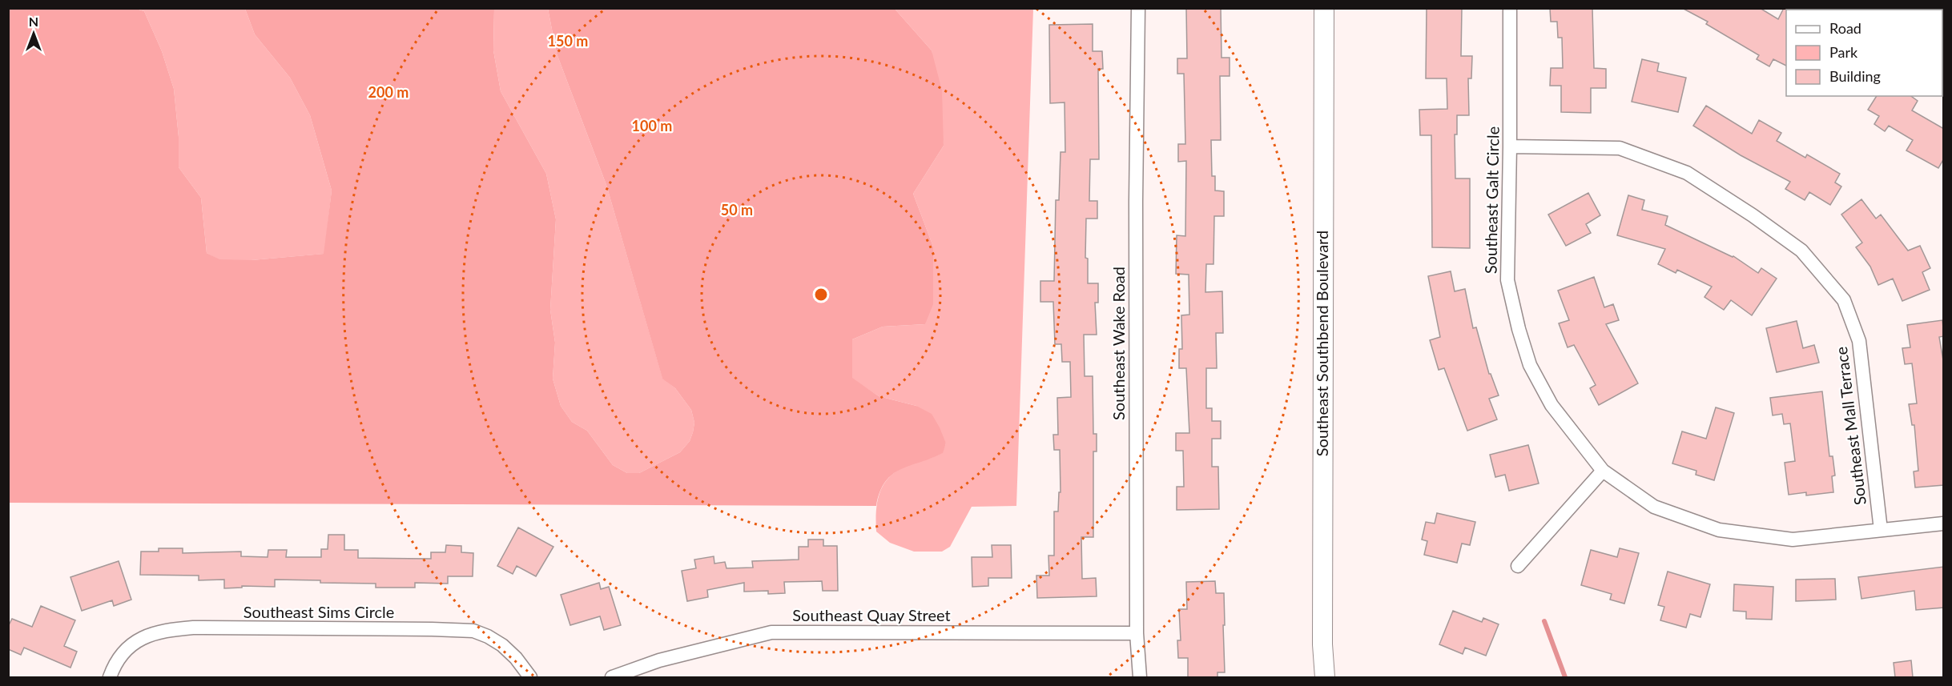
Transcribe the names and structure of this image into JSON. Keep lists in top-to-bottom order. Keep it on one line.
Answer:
{"streets":{"street":["Southeast Galt Circle","Southeast Wake Road","Southeast Southbend Boulevard","Southeast Mall Terrace","Southeast Sims Circle","Southeast Quay Street"]},"crossings":[["Southeast Galt Circle","Southeast Mall Terrace"],["Southeast Wake Road","Southeast Quay Street"]],"legend":["Road","Park","Building"],"north":"top","rings":["150 m","200 m","100 m","50 m"]}
